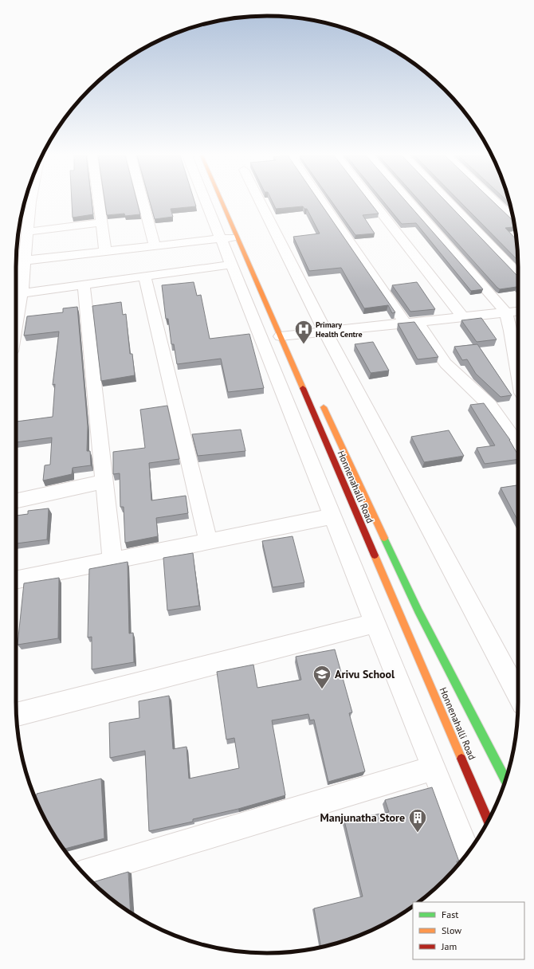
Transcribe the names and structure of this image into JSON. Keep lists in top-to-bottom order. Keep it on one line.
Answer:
{"streets":{"street":["Honnenahalli Road"]},"places":{"hospital":["Primary Health Centre"],"school or university":["Arivu School"],"building":["Manjunatha Store"]},"legend":["Fast","Slow","Jam"]}
